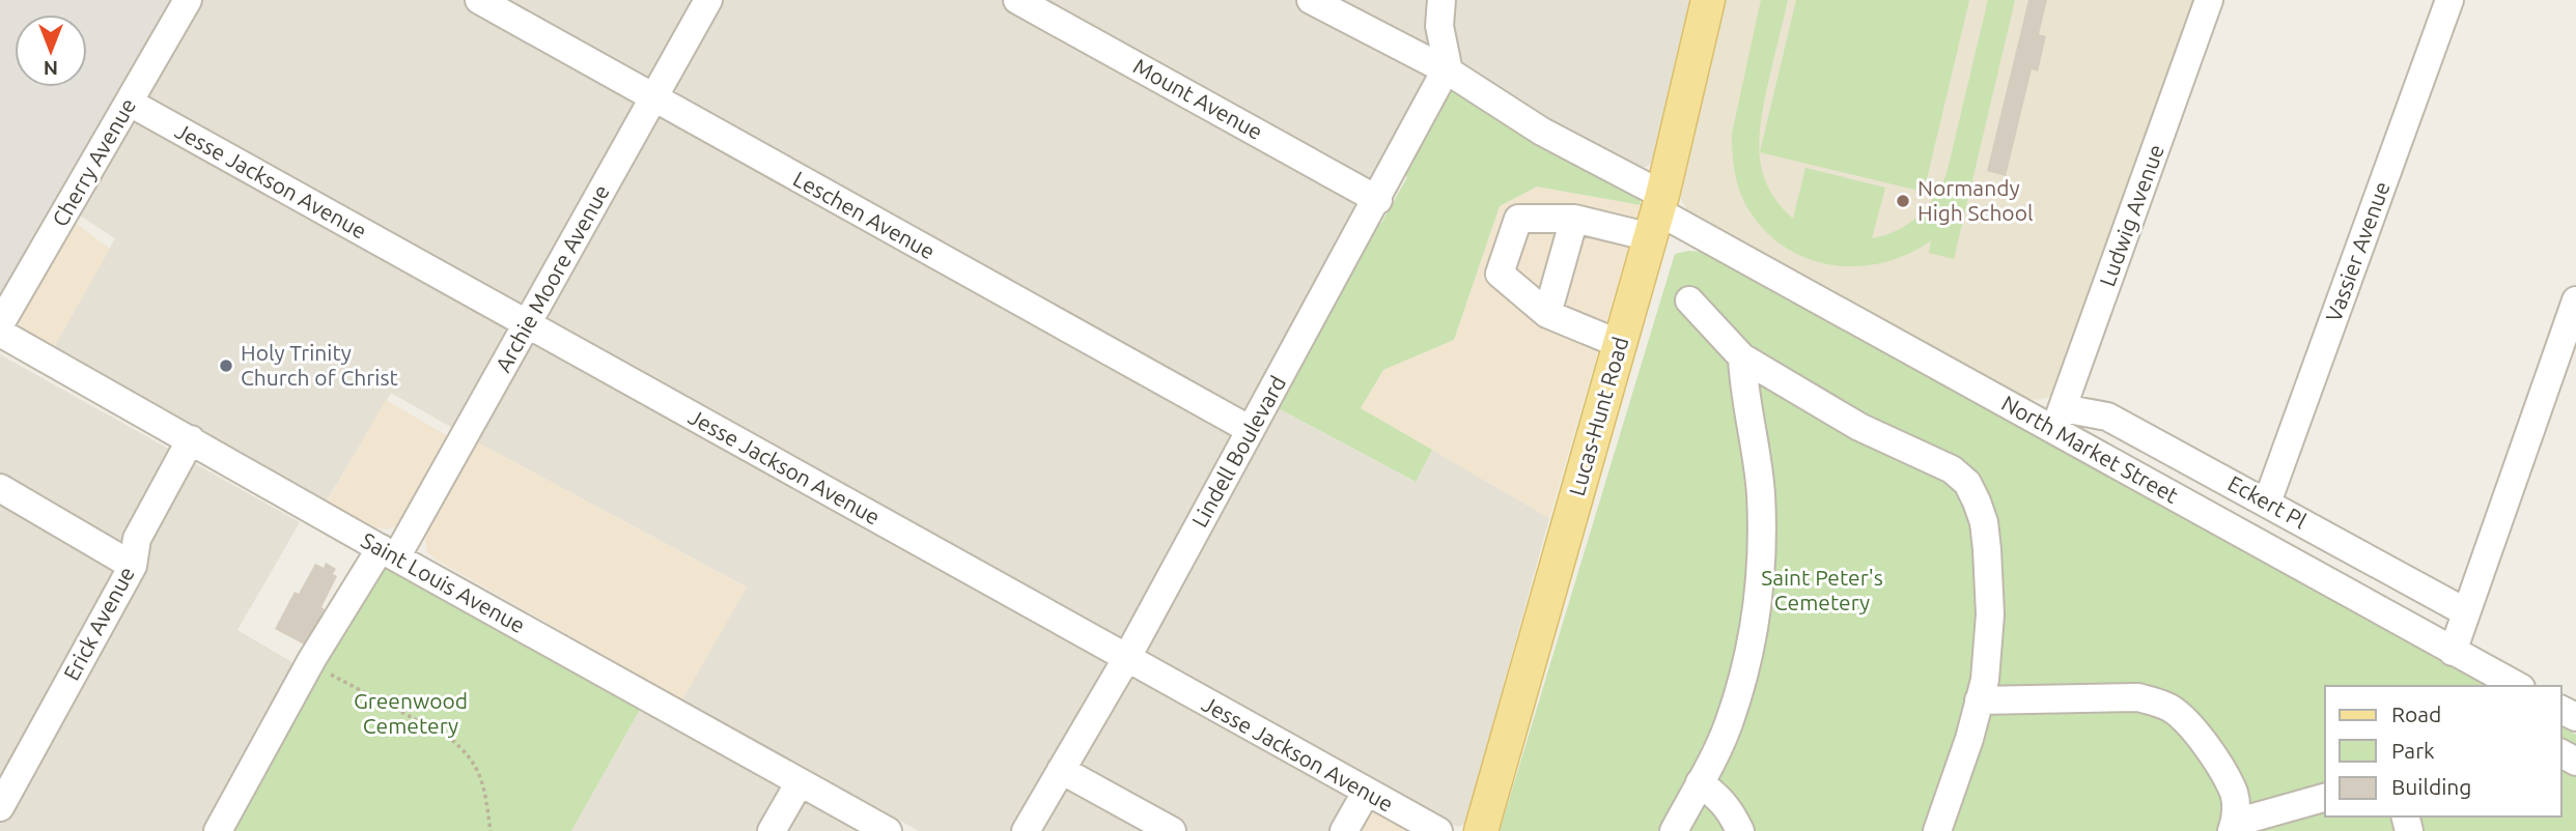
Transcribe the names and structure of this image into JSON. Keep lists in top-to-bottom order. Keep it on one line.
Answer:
{"streets":{"main road":["Lucas-Hunt Road"],"street":["Mount Avenue","Cherry Avenue","Jesse Jackson Avenue","Leschen Avenue","Ludwig Avenue","Vassier Avenue","Archie Moore Avenue","North Market Street","Lindell Boulevard","Eckert Pl","Saint Louis Avenue","Erick Avenue"]},"crossings":[["Mount Avenue","Lindell Boulevard"],["Cherry Avenue","Jesse Jackson Avenue"],["Jesse Jackson Avenue","Archie Moore Avenue"],["Jesse Jackson Avenue","Lindell Boulevard"],["Leschen Avenue","Archie Moore Avenue"],["Leschen Avenue","Lindell Boulevard"],["Ludwig Avenue","North Market Street"],["Ludwig Avenue","Eckert Pl"],["Vassier Avenue","Eckert Pl"],["Archie Moore Avenue","Saint Louis Avenue"],["Lucas-Hunt Road","North Market Street"],["North Market Street","Lindell Boulevard"],["North Market Street","Eckert Pl"],["Saint Louis Avenue","Erick Avenue"]],"parks":["Saint Peter's Cemetery","Greenwood Cemetery"],"places":["Normandy High School","Holy Trinity Church of Christ"],"legend":["Road","Park","Building"],"north":"bottom"}
